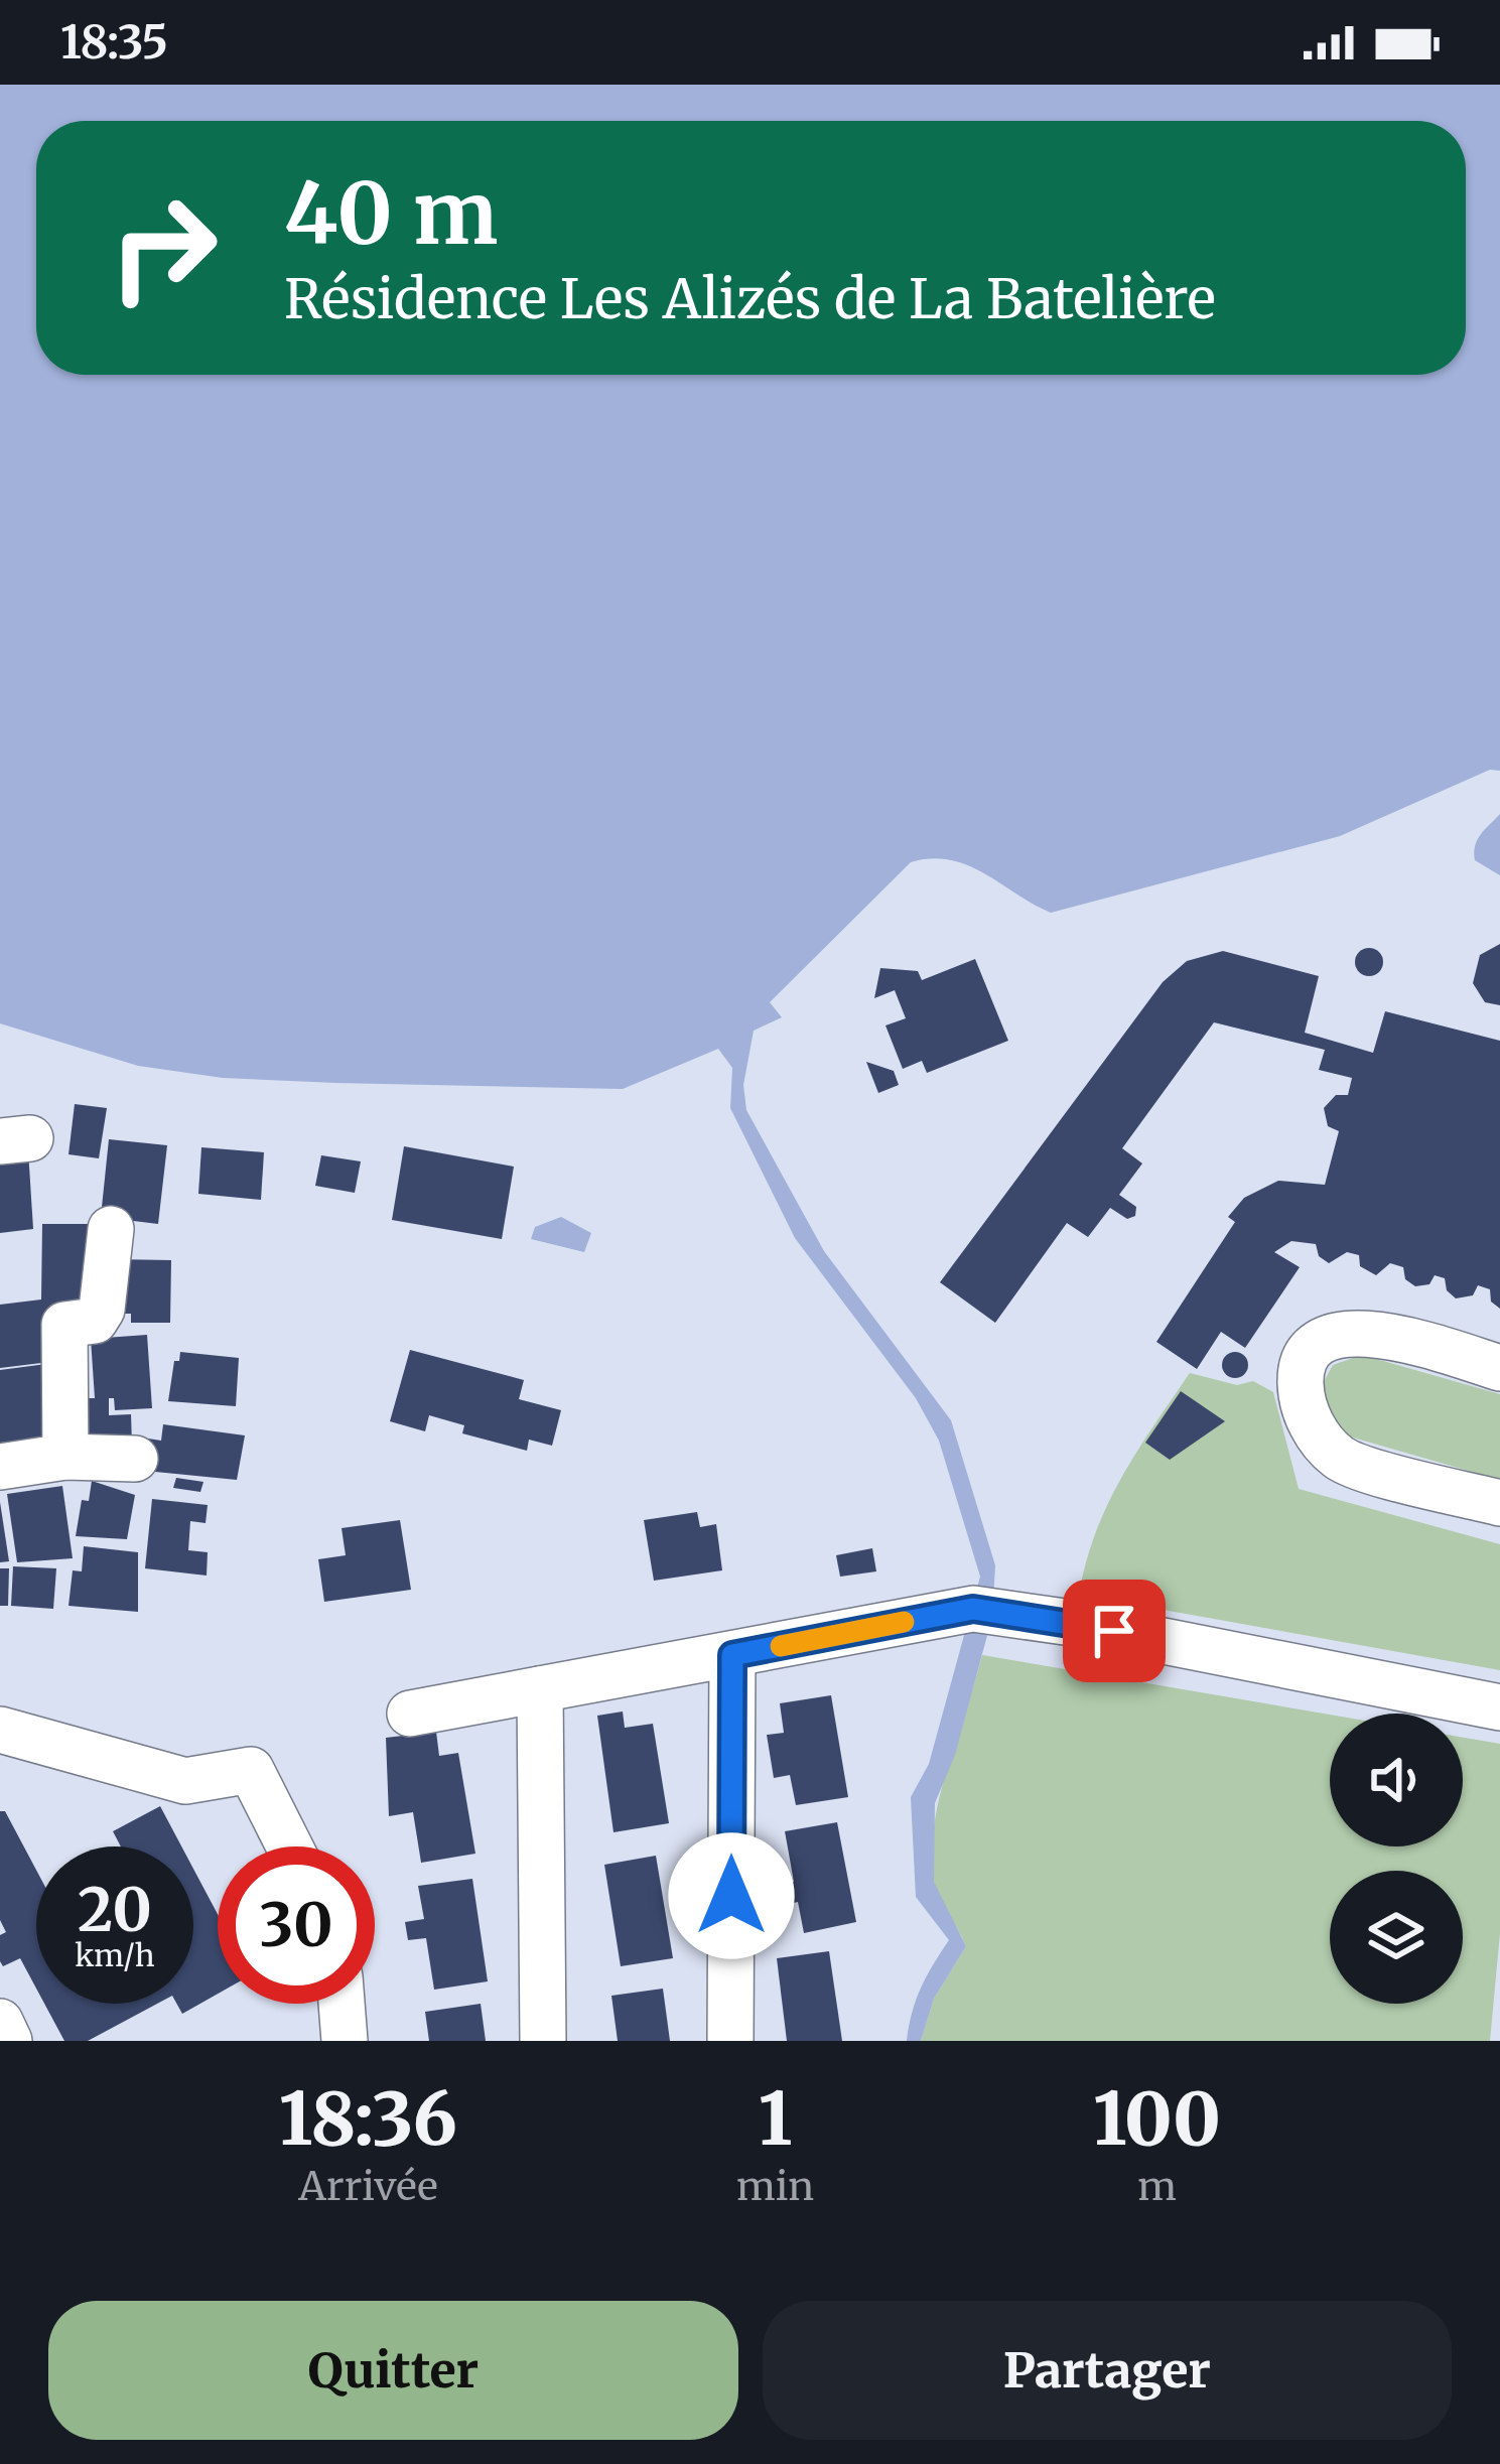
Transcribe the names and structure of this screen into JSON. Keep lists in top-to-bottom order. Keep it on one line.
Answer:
{"page":{"status":"18:35","turn":["40 m","Résidence Les Alizés de La Batelière"],"speed":"20 km/h","limit":"30","eta":["18:36","Arrivée","1","min","100","m"],"buttons":["Quitter","Partager"]}}
